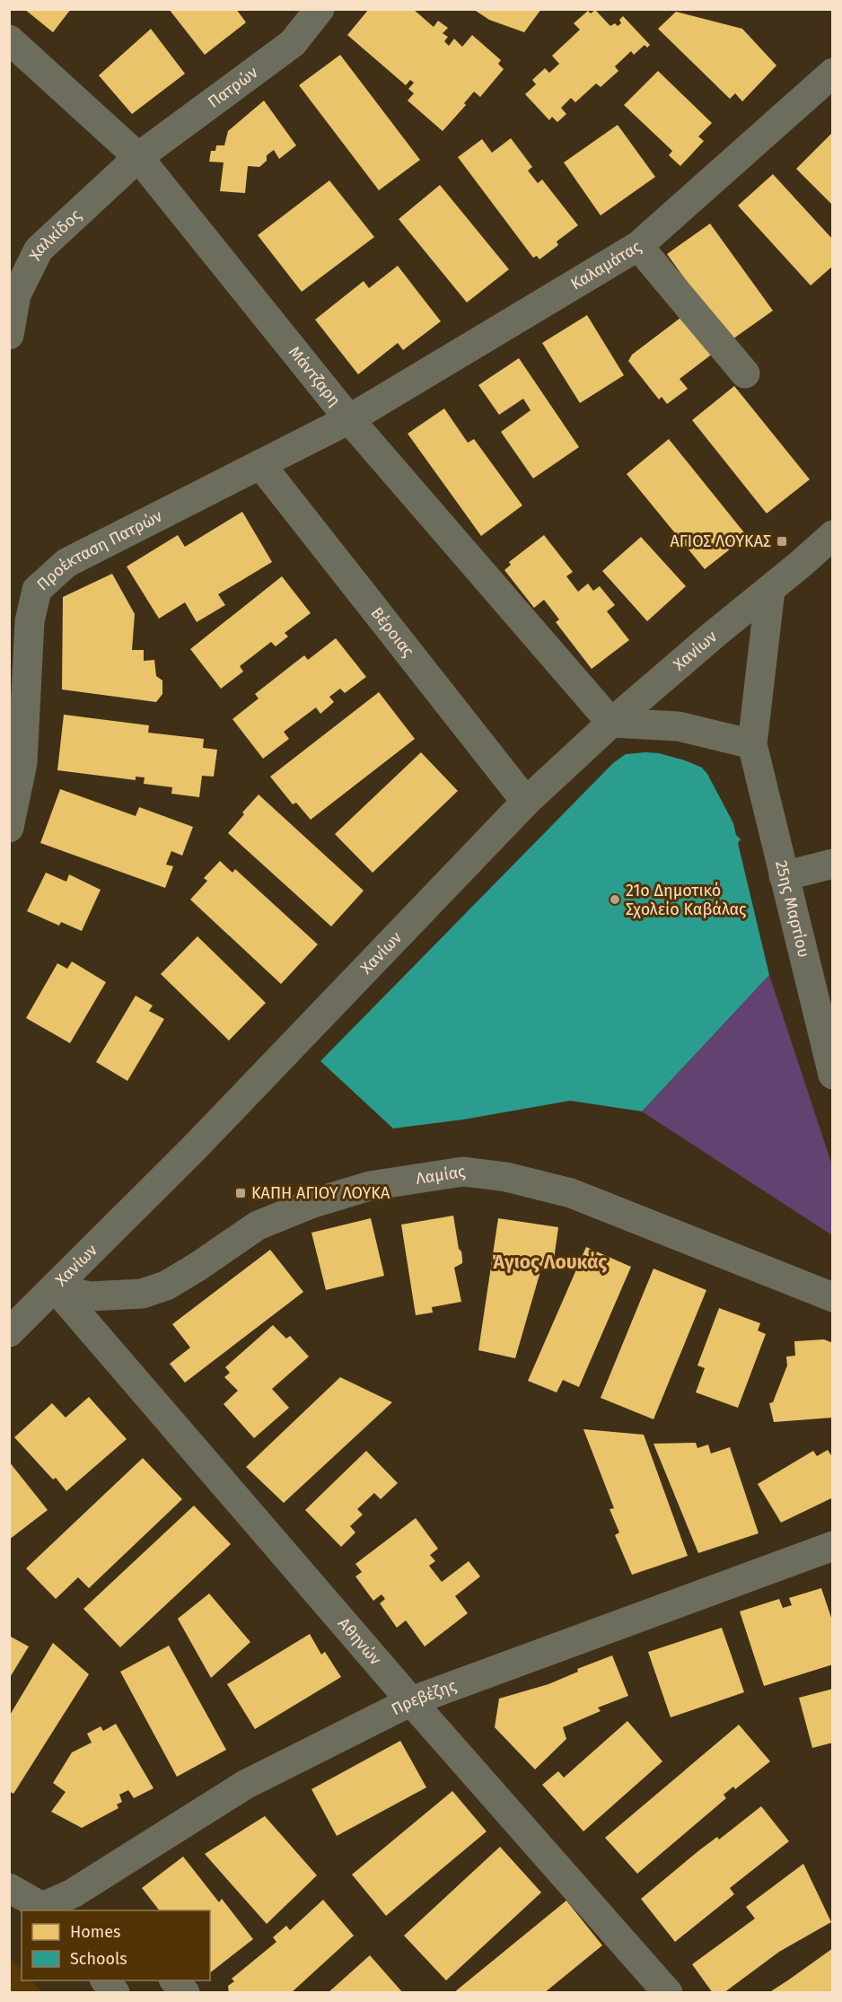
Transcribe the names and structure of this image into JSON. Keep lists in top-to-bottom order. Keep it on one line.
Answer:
{"streets":{"street":["Πατρών","Χαλκίδος","Καλαμάτας","Μάντζαρη","Προέκταση Πατρών","Βέροιας","Χανίων","25ης Μαρτίου","Λαμίας","Αθηνών","Πρεβέζης"]},"crossings":[["Πατρών","Χαλκίδος"],["Πατρών","Μάντζαρη"],["Χαλκίδος","Μάντζαρη"],["Καλαμάτας","Μάντζαρη"],["Καλαμάτας","Προέκταση Πατρών"],["Μάντζαρη","Προέκταση Πατρών"],["Μάντζαρη","Χανίων"],["Προέκταση Πατρών","Βέροιας"],["Βέροιας","Χανίων"],["Χανίων","25ης Μαρτίου"],["Χανίων","Λαμίας"],["Χανίων","Αθηνών"],["Λαμίας","Αθηνών"],["Αθηνών","Πρεβέζης"]],"districts":["Άγιος Λουκάς"],"places":{"transit":["ΑΓΙΟΣ ΛΟΥΚΑΣ","ΚΑΠΗ ΑΓΙΟΥ ΛΟΥΚΑ"],"other":["21ο Δημοτικό Σχολείο Καβάλας"]},"legend":["Homes","Schools"]}
